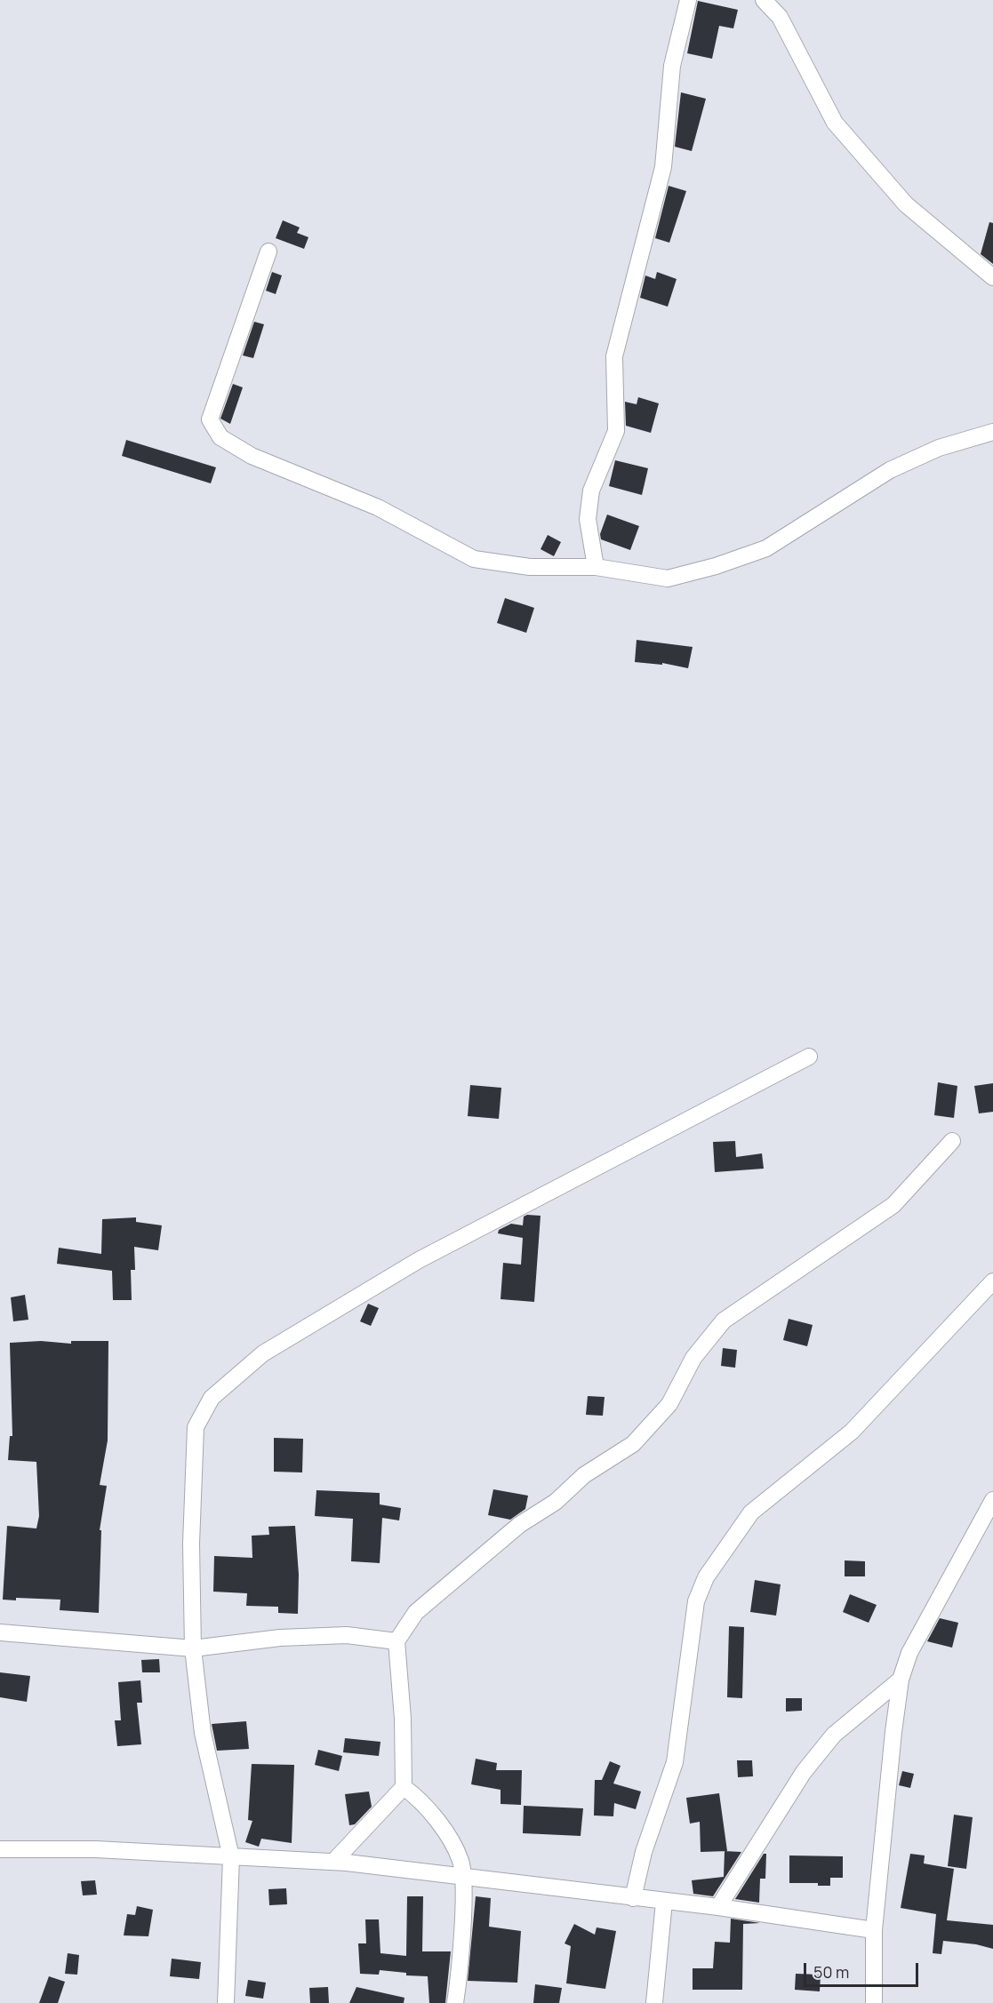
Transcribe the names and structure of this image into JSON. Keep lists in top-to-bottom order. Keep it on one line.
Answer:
{"scale_bar":"50 m"}
